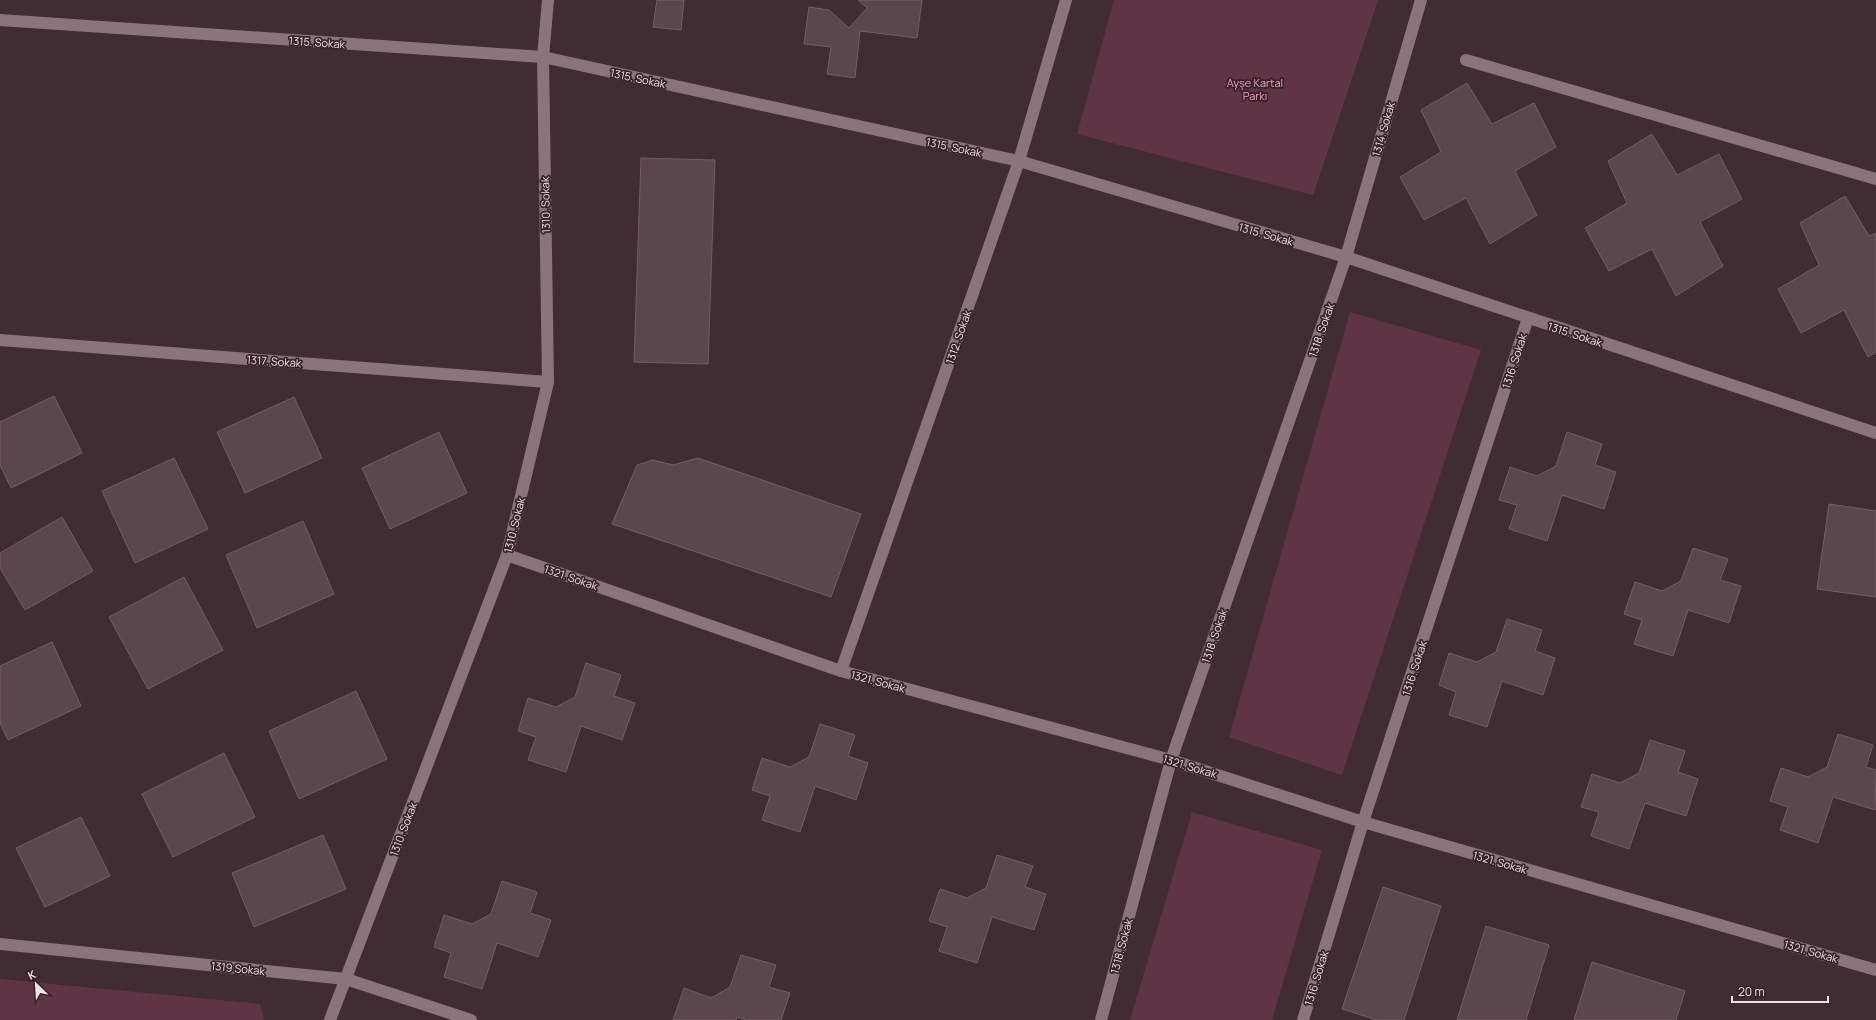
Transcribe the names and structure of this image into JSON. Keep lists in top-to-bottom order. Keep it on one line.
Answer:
{"streets":{"street":["1315. Sokak","1314. Sokak","1310. Sokak","1318. Sokak","1312. Sokak","1317. Sokak","1316. Sokak","1321. Sokak","1319 Sokak"]},"crossings":[["1315. Sokak","1314. Sokak"],["1315. Sokak","1310. Sokak"],["1315. Sokak","1318. Sokak"],["1315. Sokak","1312. Sokak"],["1315. Sokak","1316. Sokak"],["1314. Sokak","1318. Sokak"],["1310. Sokak","1317. Sokak"],["1310. Sokak","1321. Sokak"],["1310. Sokak","1319 Sokak"],["1318. Sokak","1321. Sokak"],["1312. Sokak","1321. Sokak"],["1316. Sokak","1321. Sokak"]],"parks":["Ayşe Kartal Parkı"],"scale_bar":"20 m","north":"top left"}
